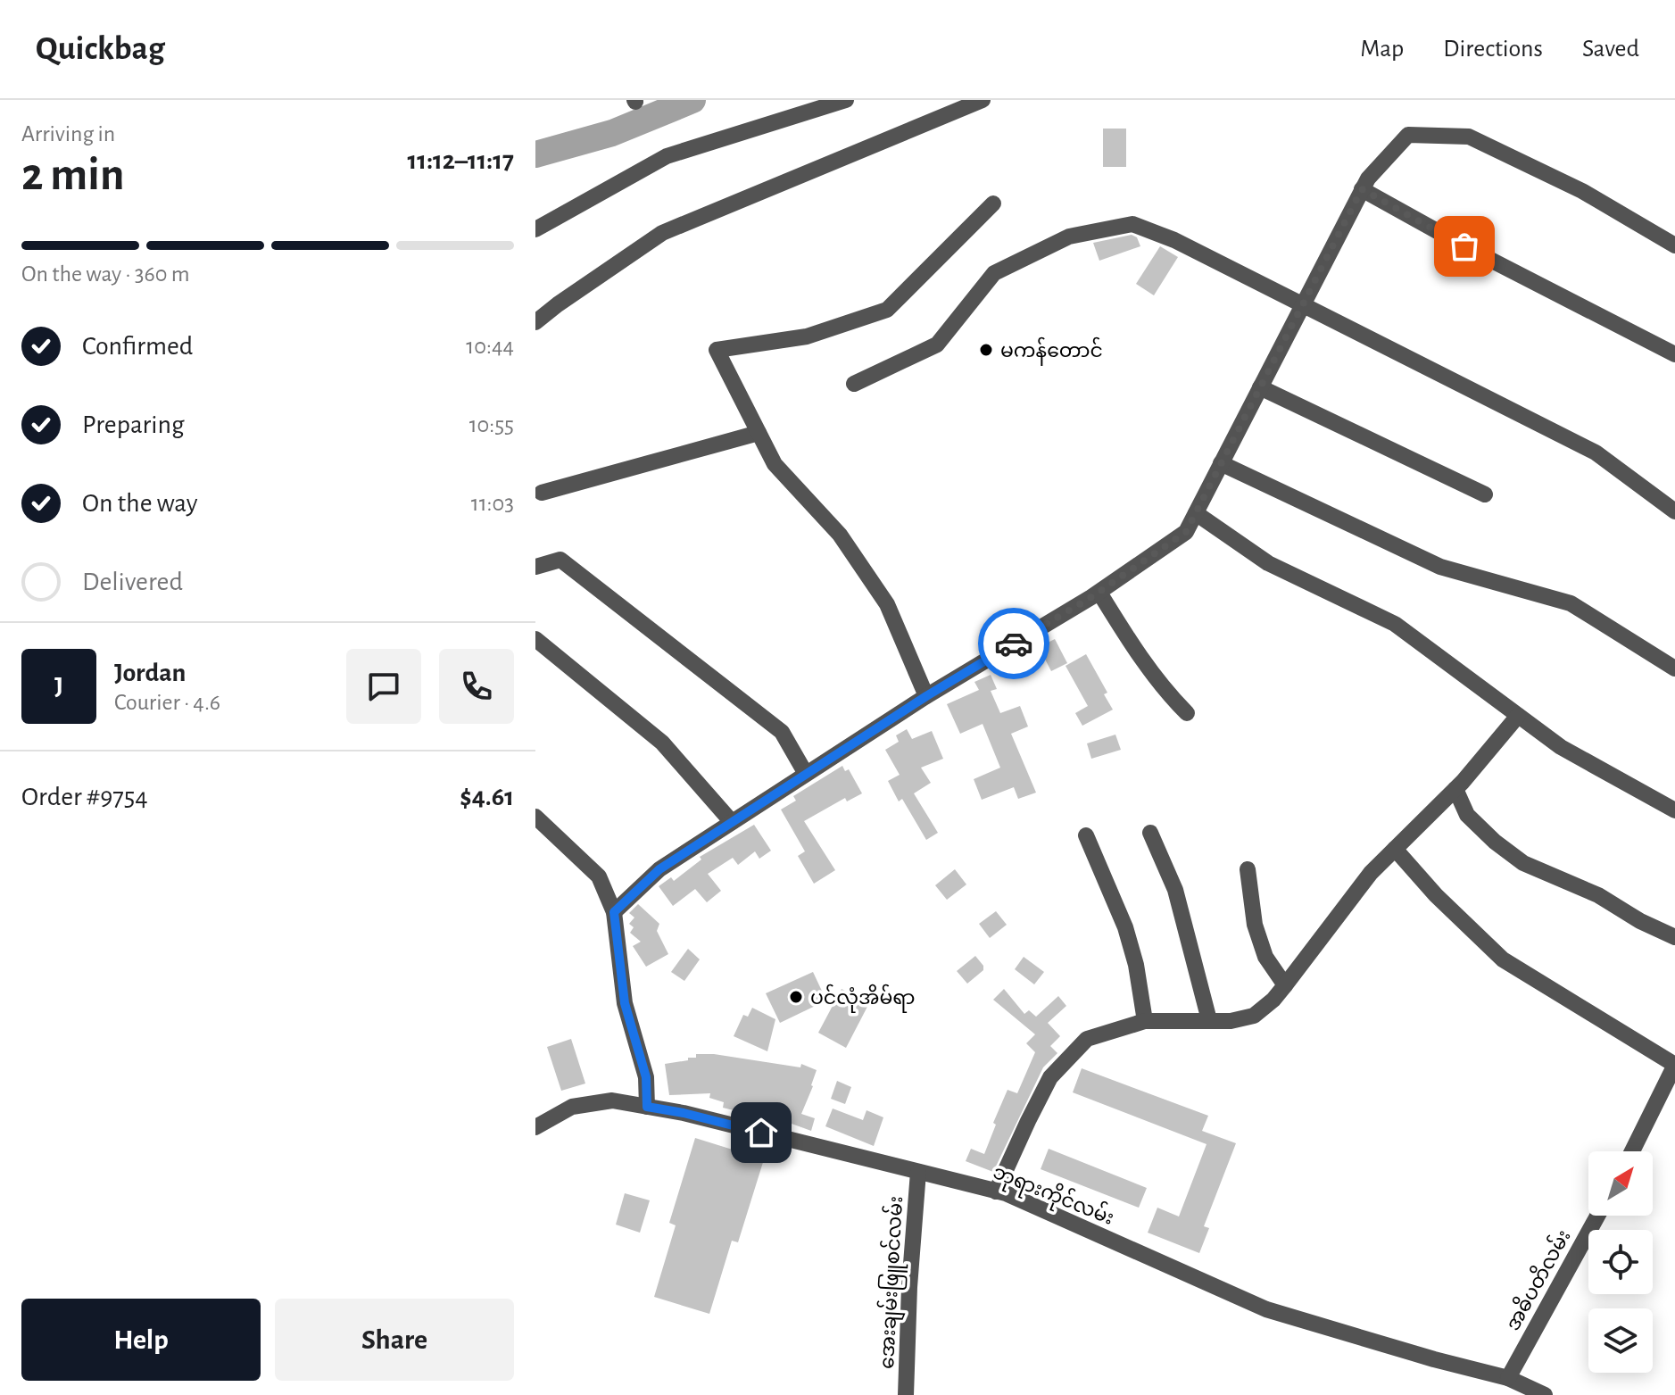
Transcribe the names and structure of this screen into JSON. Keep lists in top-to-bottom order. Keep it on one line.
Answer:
{"streets":{"street":["ဘုရားကိုင်လမ်း","အဓိပတိလမ်း","အေးချမ်းဖြူစင်လမ်း"]},"crossings":[["ဘုရားကိုင်လမ်း","အဓိပတိလမ်း"],["ဘုရားကိုင်လမ်း","အေးချမ်းဖြူစင်လမ်း"]],"places":["မကန်တောင်","ပင်လုံအိမ်ရာ"],"north":"top right","page":{"header":"Quickbag","nav":["Map","Directions","Saved"],"heading":["2 min","Arriving in","11:12–11:17"],"panel":["Jordan","Courier · 4.6","Order #9754","$4.61"],"bar":"On the way · 360 m","list":[["Confirmed","10:44"],["Preparing","10:55"],["On the way","11:03"],"Delivered"],"round":"J","buttons":["Help","Share"]}}
